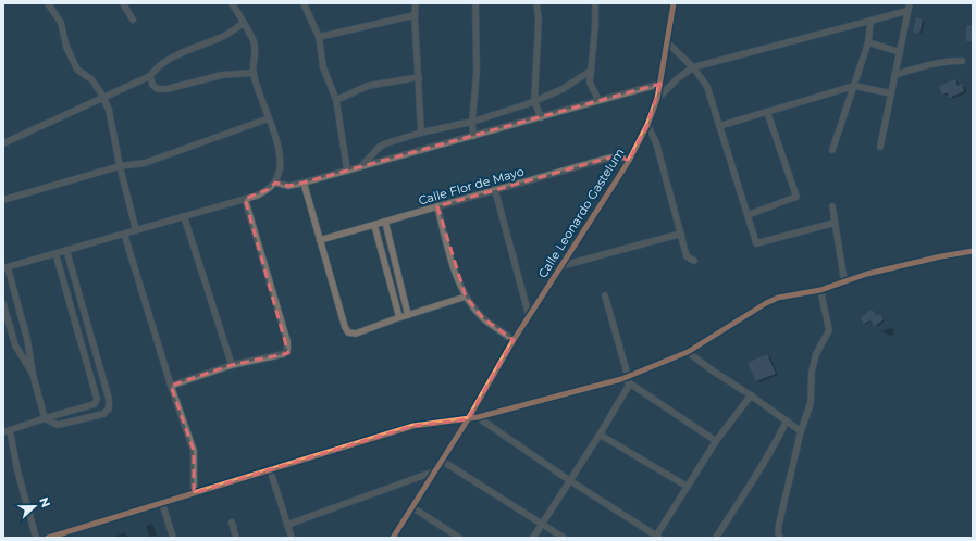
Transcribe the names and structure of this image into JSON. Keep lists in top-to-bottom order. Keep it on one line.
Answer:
{"streets":{"street":["Calle Flor de Mayo","Calle Leonardo Gastelum"]},"crossings":[["Calle Flor de Mayo","Calle Leonardo Gastelum"]],"north":"right"}
